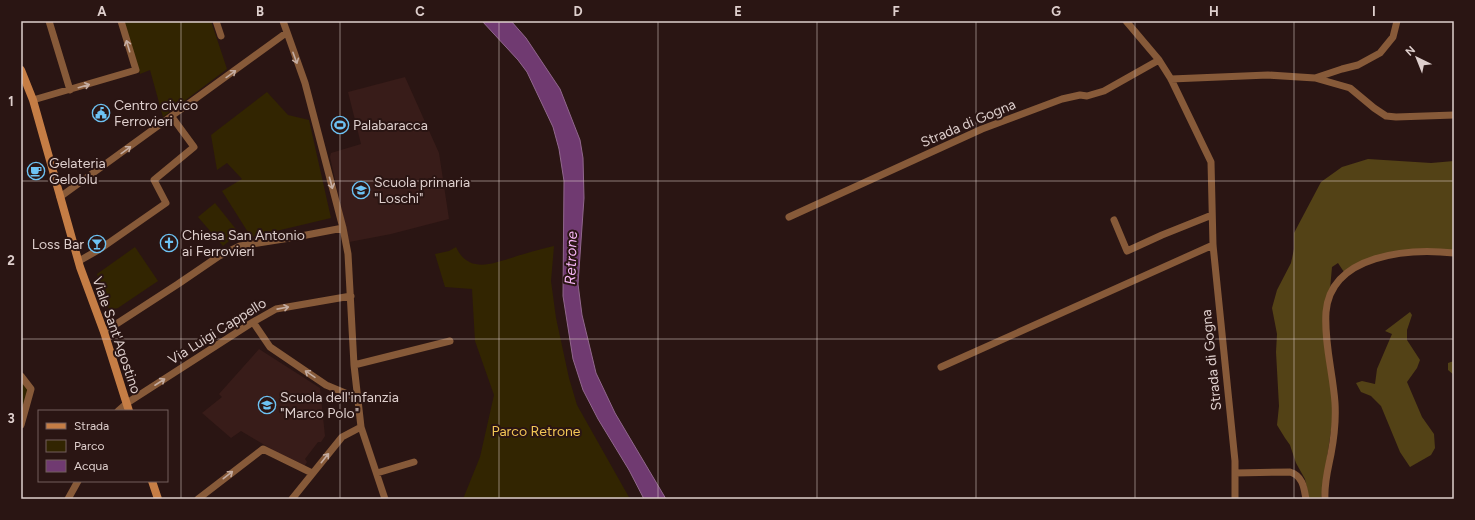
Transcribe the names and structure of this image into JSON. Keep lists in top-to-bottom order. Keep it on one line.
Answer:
{"streets":{"main road":["Viale Sant'Agostino"],"street":["Strada di Gogna","Via Luigi Cappello"]},"crossings":[["Via Luigi Cappello","Viale Sant'Agostino"]],"one_way":["Via Luigi Cappello"],"water":["Retrone"],"parks":["Parco Retrone"],"places":{"public building":["Centro civico Ferrovieri"],"sports":["Palabaracca"],"cafe":["Gelateria Geloblu"],"school or university":["Scuola primaria \"Loschi\"","Scuola dell'infanzia \"Marco Polo\""],"church":["Chiesa San Antonio ai Ferrovieri"],"bar":["Loss Bar"]},"legend":["Strada","Parco","Acqua"],"north":"top left","grid":{"columns":["A","B","C","D","E","F","G","H","I"],"rows":["1","2","3"]}}
